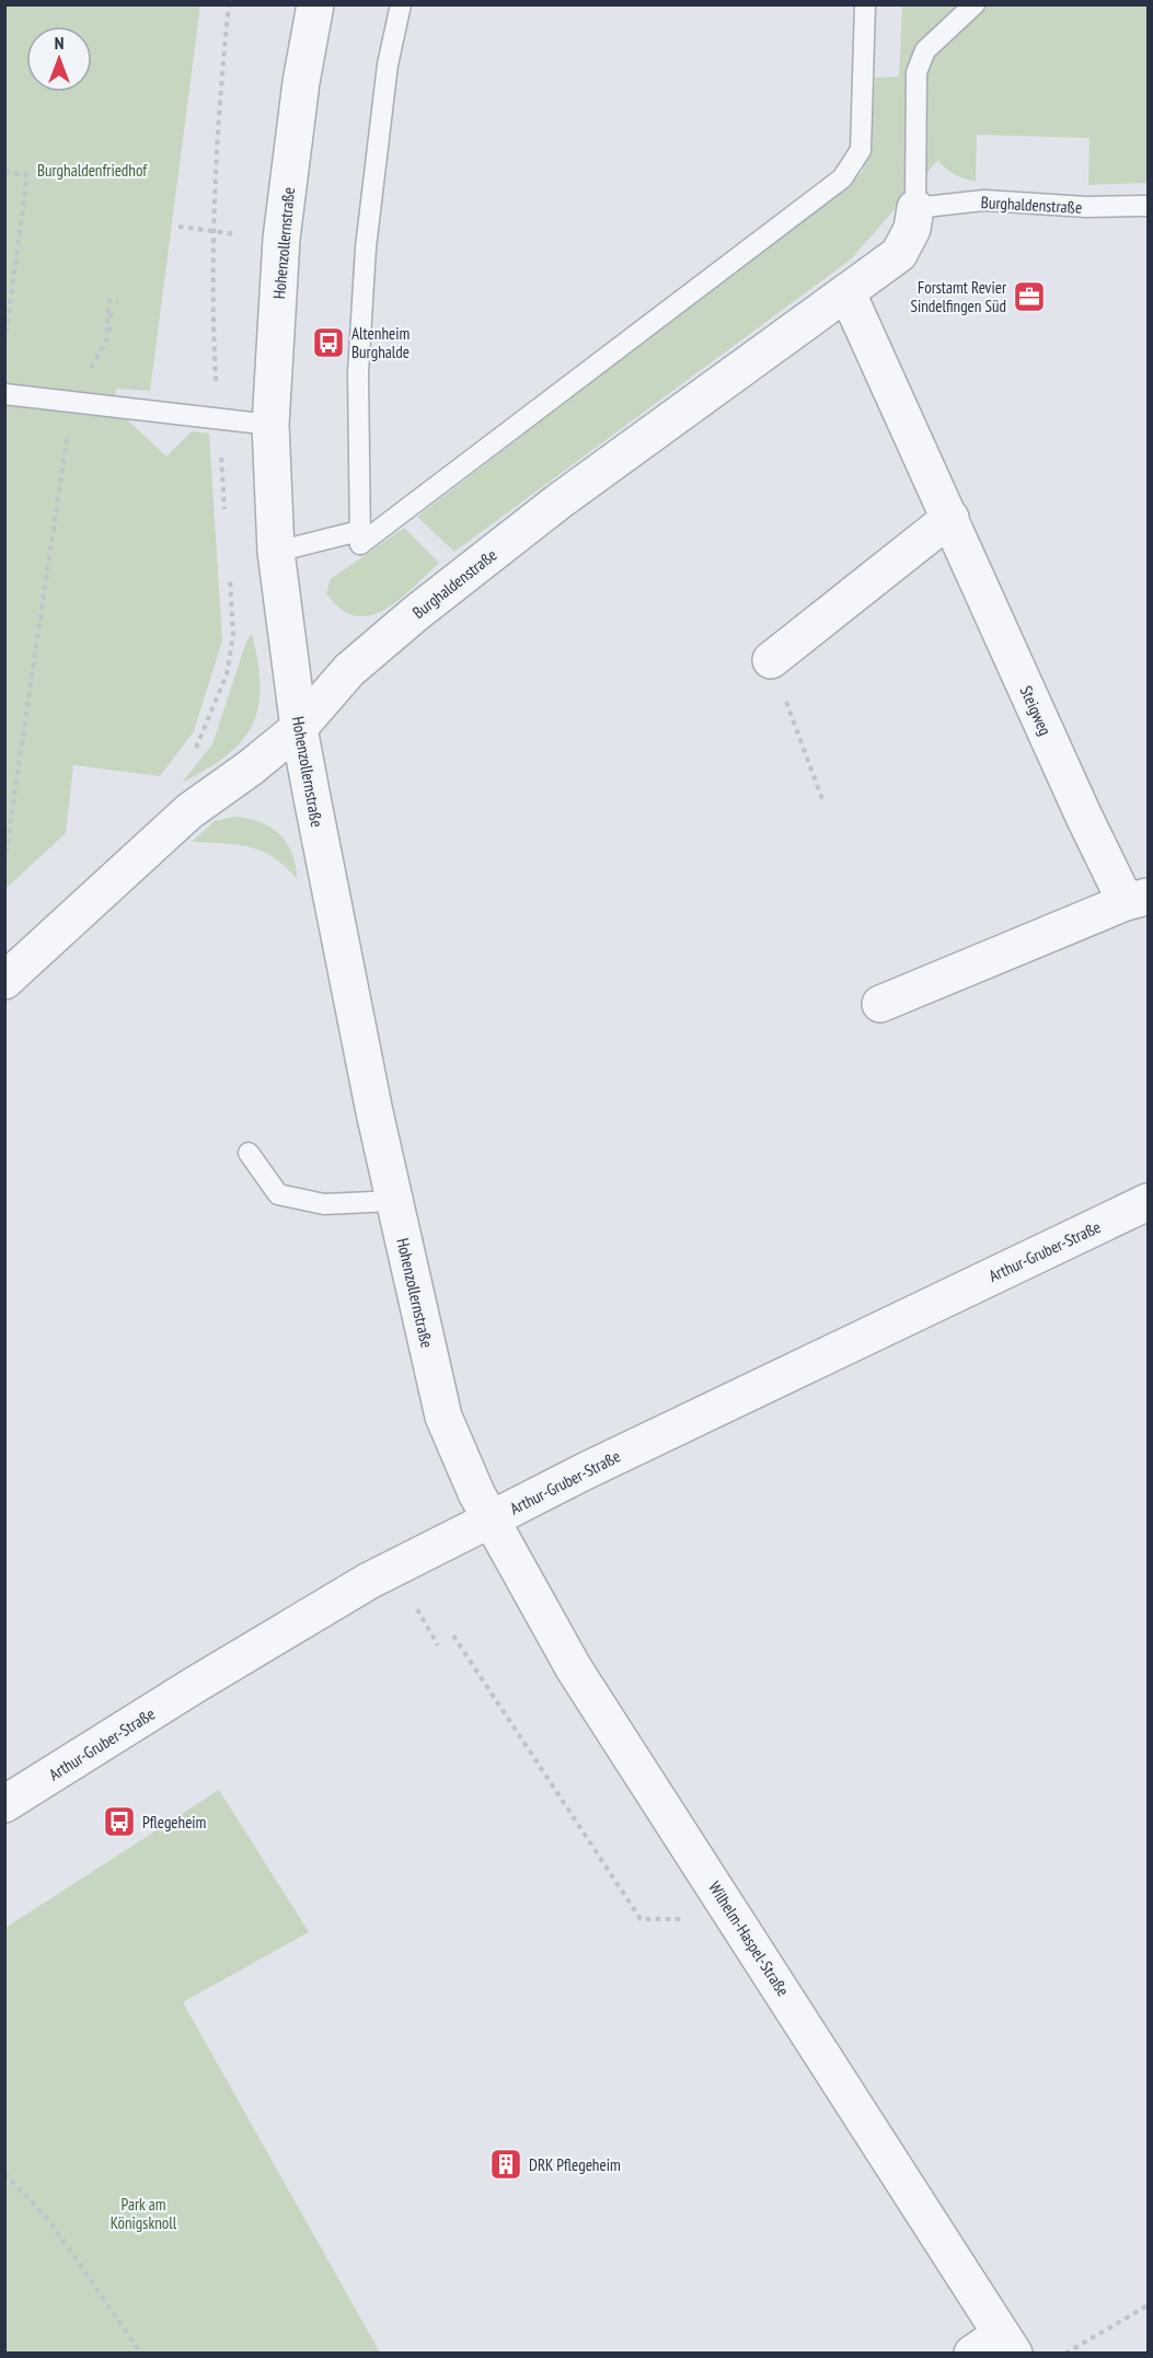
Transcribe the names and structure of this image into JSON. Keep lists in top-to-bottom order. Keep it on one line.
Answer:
{"streets":{"street":["Burghaldenstraße","Hohenzollernstraße","Steigweg","Arthur-Gruber-Straße","Wilhelm-Haspel-Straße"]},"crossings":[["Burghaldenstraße","Hohenzollernstraße"],["Burghaldenstraße","Steigweg"],["Hohenzollernstraße","Arthur-Gruber-Straße"],["Hohenzollernstraße","Wilhelm-Haspel-Straße"],["Arthur-Gruber-Straße","Wilhelm-Haspel-Straße"]],"parks":["Burghaldenfriedhof","Park am Königsknoll"],"places":{"office":["Forstamt Revier Sindelfingen Süd"],"bus stop":["Altenheim Burghalde","Pflegeheim"],"building":["DRK Pflegeheim"]},"north":"top"}
